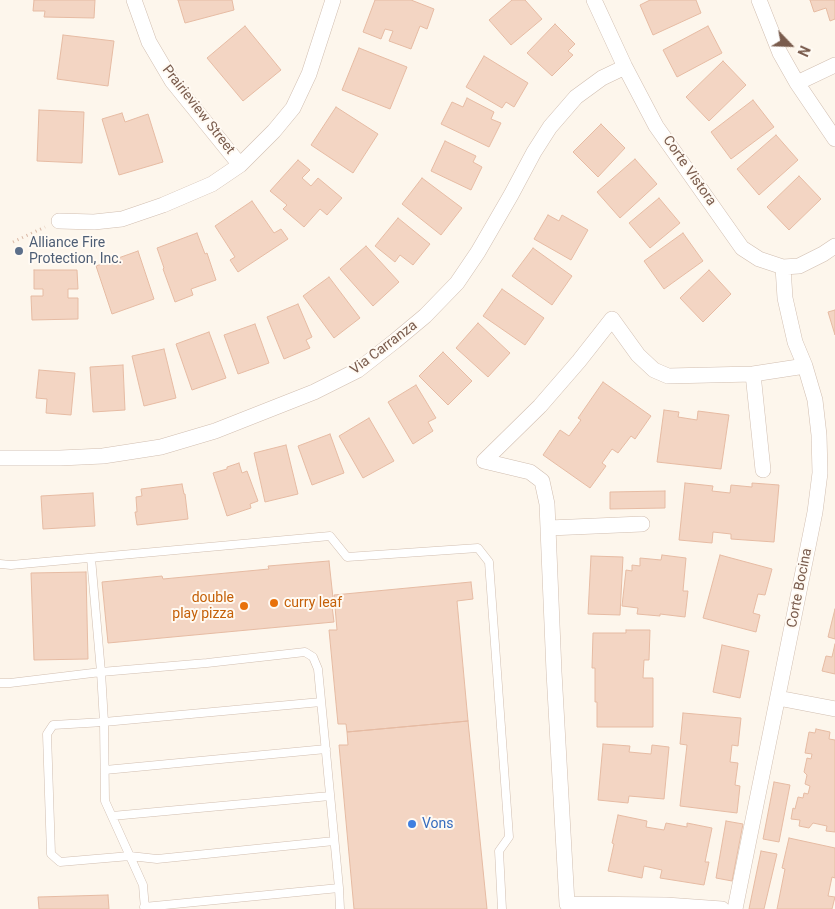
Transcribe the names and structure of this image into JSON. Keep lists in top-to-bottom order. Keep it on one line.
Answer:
{"streets":{"street":["Prairieview Street","Corte Vistora","Via Carranza","Corte Bocina"]},"crossings":[["Corte Vistora","Via Carranza"],["Corte Vistora","Corte Bocina"]],"places":["Alliance Fire Protection, Inc.","curry leaf","double play pizza","Vons"],"north":"bottom right"}
